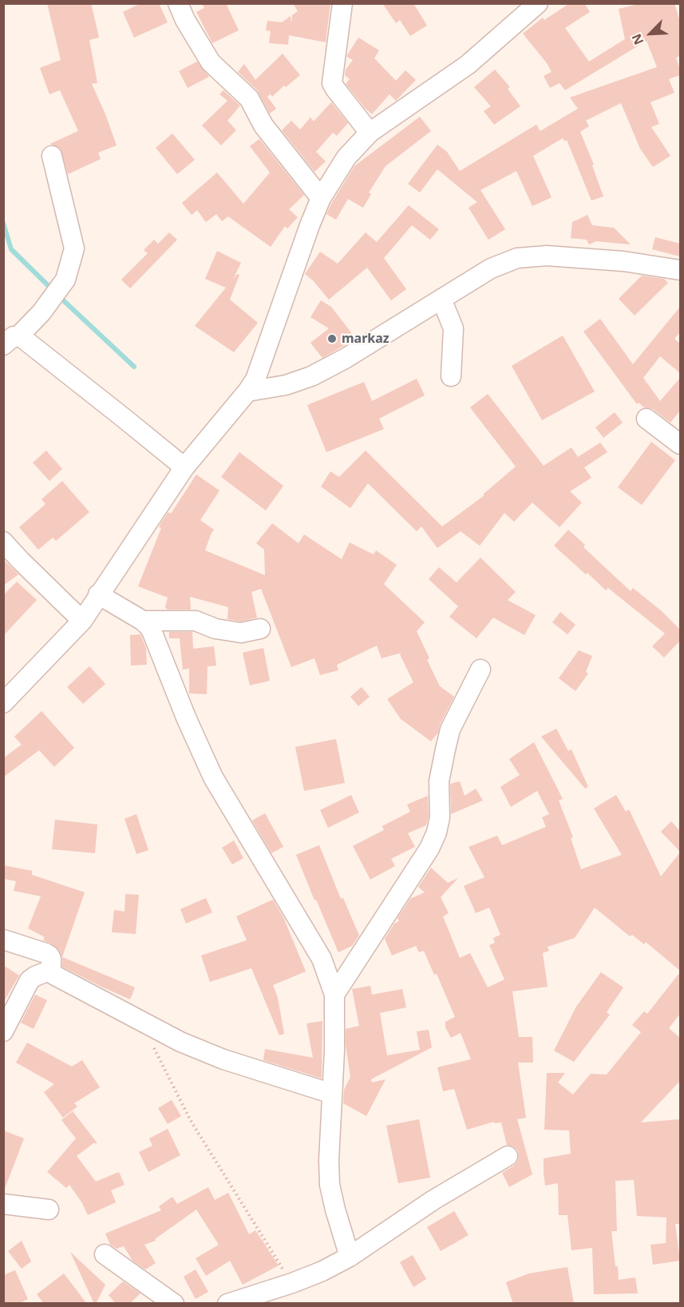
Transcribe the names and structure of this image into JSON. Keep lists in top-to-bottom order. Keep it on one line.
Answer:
{"places":["markaz"],"north":"bottom left"}
